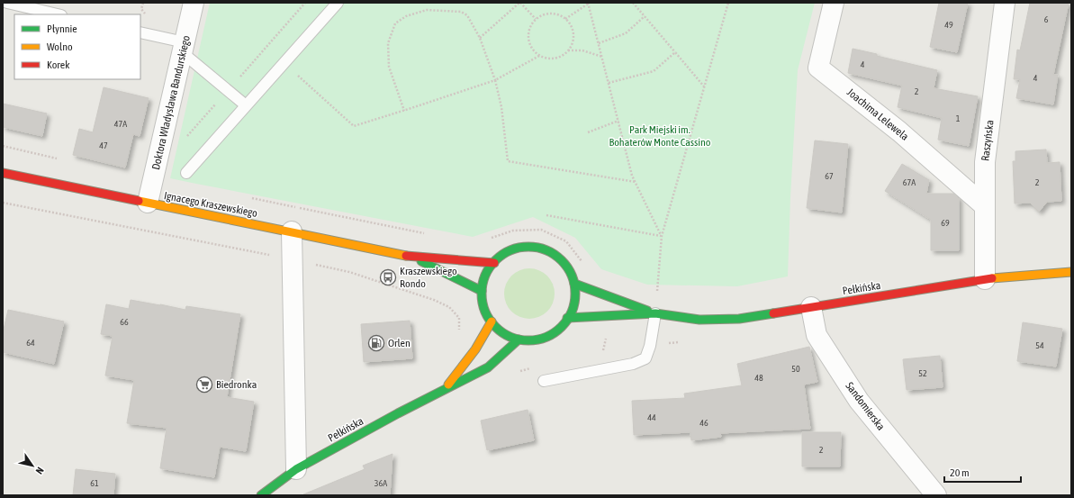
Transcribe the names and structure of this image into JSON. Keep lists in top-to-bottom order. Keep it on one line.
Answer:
{"streets":{"street":["Doktora Władysława Bandurskiego","Joachima Lelewela","Raszyńska","Ignacego Kraszewskiego","Pełkińska","Sandomierska"]},"crossings":[["Doktora Władysława Bandurskiego","Ignacego Kraszewskiego"],["Joachima Lelewela","Raszyńska"],["Raszyńska","Pełkińska"],["Ignacego Kraszewskiego","Pełkińska"],["Pełkińska","Sandomierska"]],"parks":["Park Miejski im. Bohaterów Monte Cassino"],"places":{"bus stop":["Kraszewskiego Rondo"],"fuel station":["Orlen"],"supermarket":["Biedronka"]},"house_numbers":["6","49","4","4","2","1","47A","47","67","67A","2","69","66","64","54","50","52","48","44","46","2","61","36A"],"legend":["Płynnie","Wolno","Korek"],"scale_bar":"20 m","north":"bottom right"}
